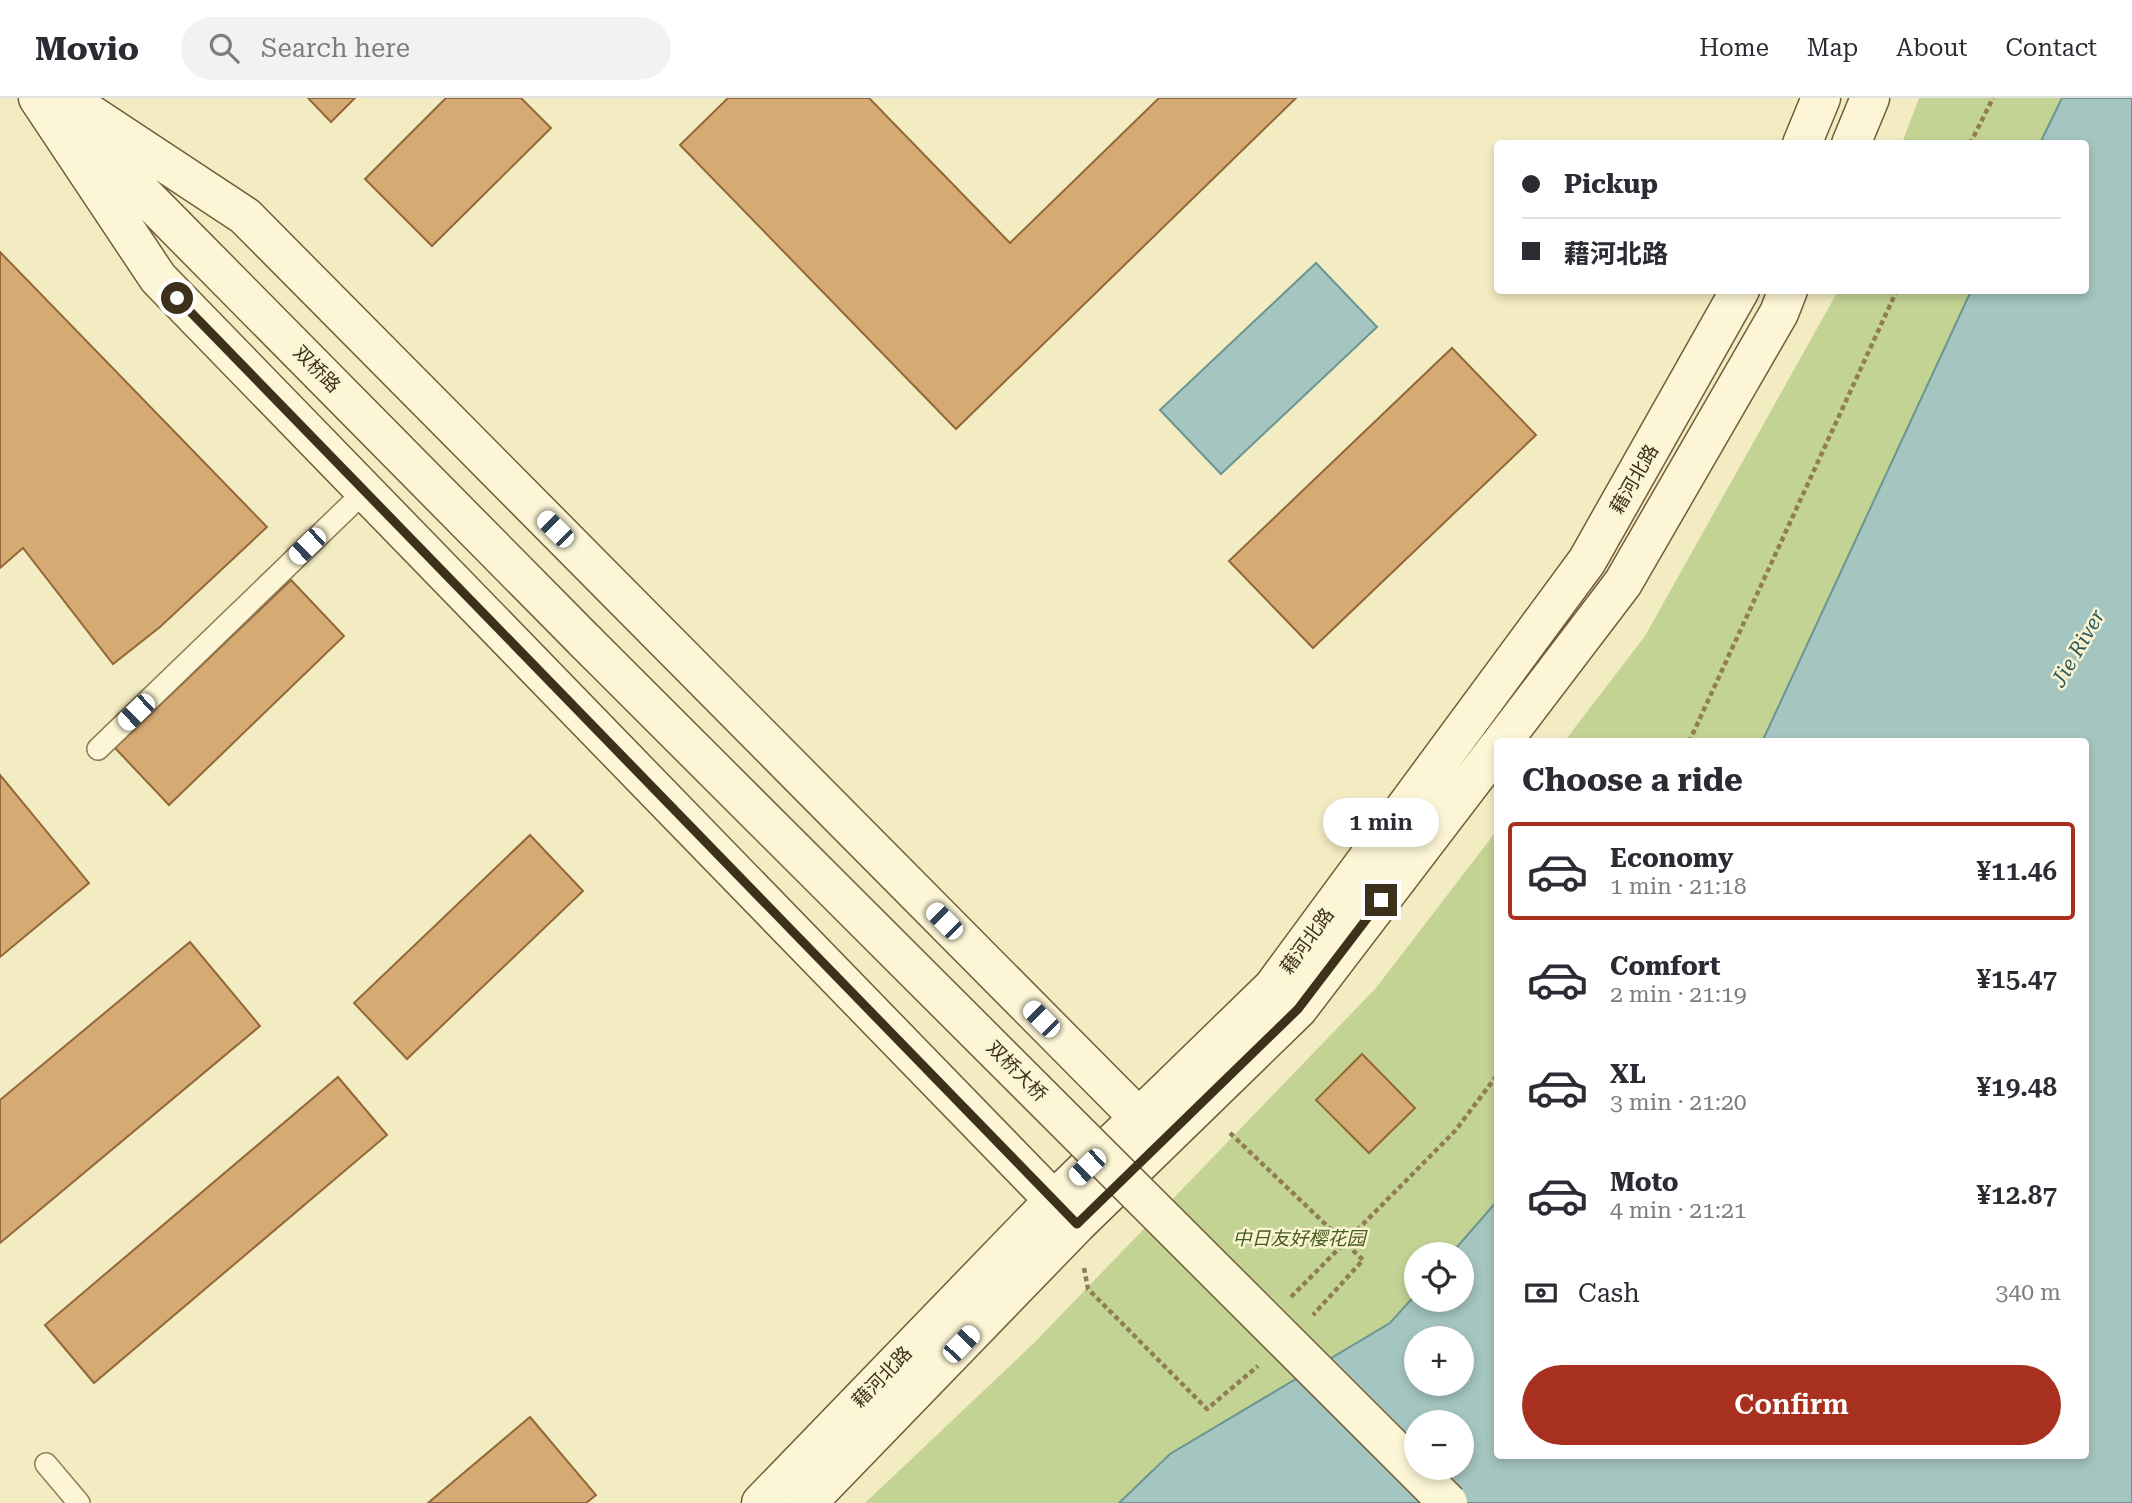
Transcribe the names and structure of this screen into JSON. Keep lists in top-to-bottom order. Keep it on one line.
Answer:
{"streets":{"main road":["双桥路","藉河北路","双桥大桥"]},"crossings":[["双桥路","双桥大桥"]],"water":["Jie River"],"parks":["中日友好樱花园"],"page":{"header":"Movio","search":"Search here","nav":["Home","Map","About","Contact"],"banner":["Pickup","藉河北路"],"heading":"Choose a ride","bubble":"1 min","list":[{"name":"Economy","note":"1 min · 21:18","value":"¥11.46"},{"name":"Comfort","note":"2 min · 21:19","value":"¥15.47"},{"name":"XL","note":"3 min · 21:20","value":"¥19.48"},{"name":"Moto","note":"4 min · 21:21","value":"¥12.87"}],"map_buttons":["+","−"],"pay":["Cash","340 m"],"buttons":"Confirm"}}
